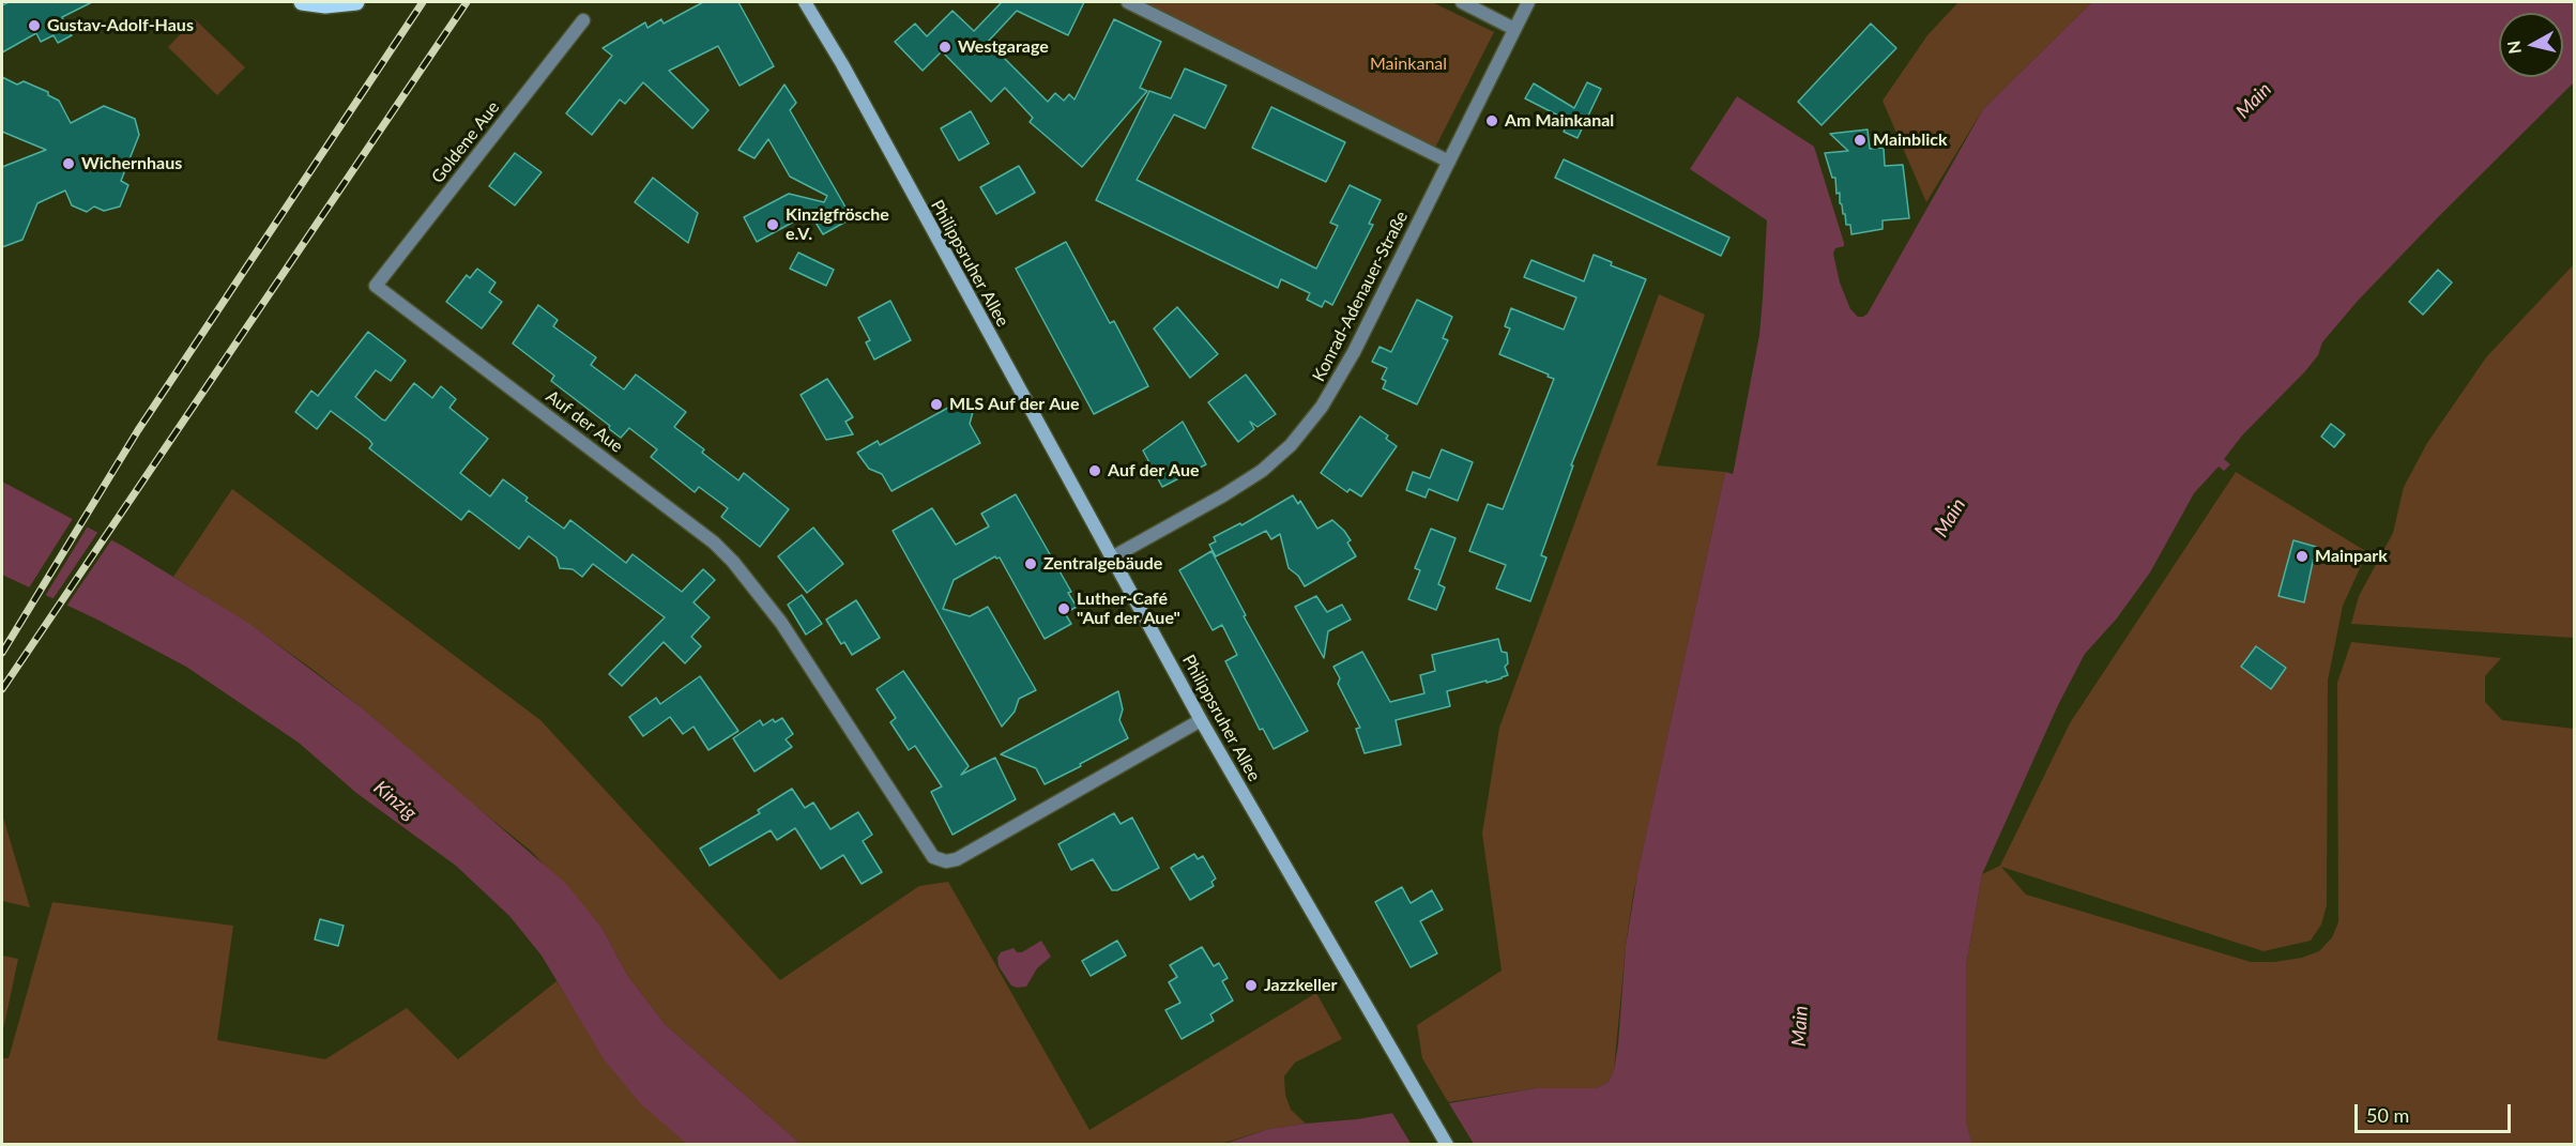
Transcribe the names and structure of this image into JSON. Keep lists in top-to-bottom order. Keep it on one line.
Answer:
{"streets":{"main road":["Philippsruher Allee"],"street":["Goldene Aue","Konrad-Adenauer-Straße","Auf der Aue"]},"crossings":[["Goldene Aue","Auf der Aue"],["Philippsruher Allee","Konrad-Adenauer-Straße"],["Philippsruher Allee","Auf der Aue"]],"water":["Main","Kinzig"],"parks":["Mainkanal"],"places":["Gustav-Adolf-Haus","Westgarage","Am Mainkanal","Mainblick","Wichernhaus","Kinzigfrösche e.V.","MLS Auf der Aue","Auf der Aue","Mainpark","Zentralgebäude","Luther-Café \"Auf der Aue\"","Jazzkeller"],"scale_bar":"50 m","north":"left"}
